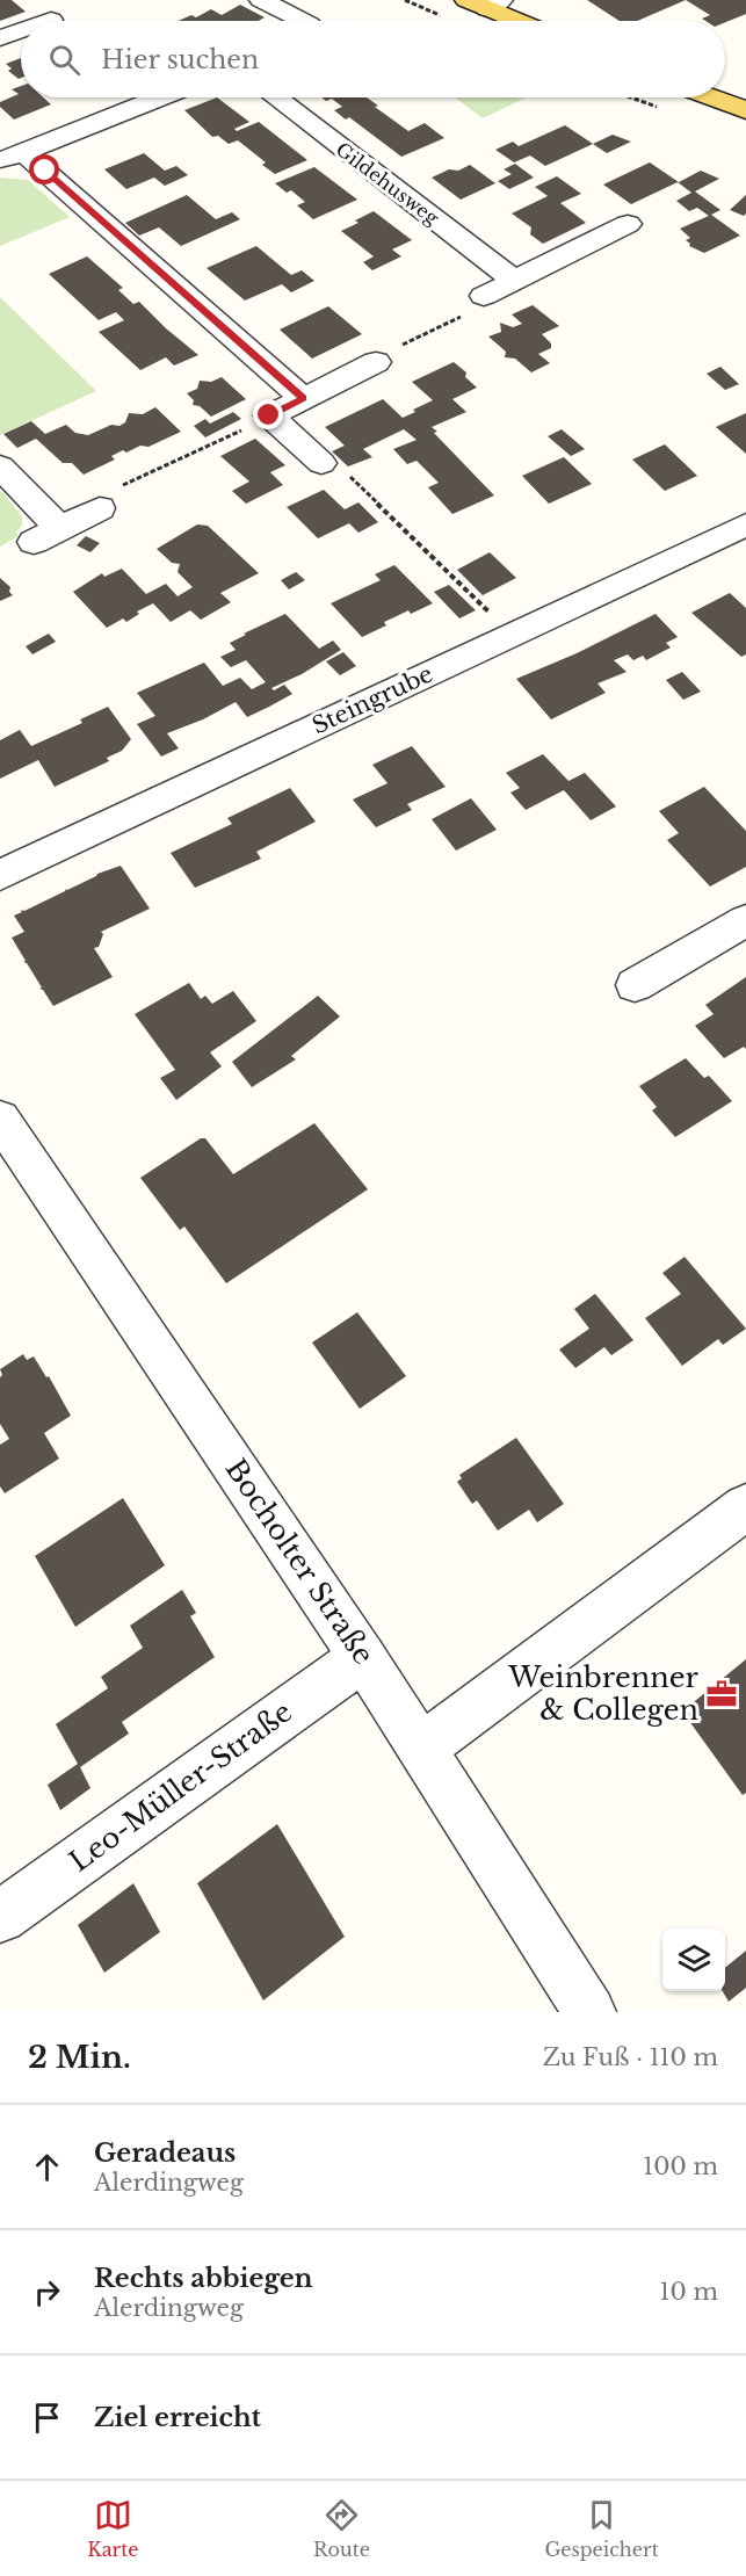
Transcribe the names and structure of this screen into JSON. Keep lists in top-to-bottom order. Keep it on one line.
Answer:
{"streets":{"street":["Gildehusweg","Steingrube","Bocholter Straße","Leo-Müller-Straße"]},"crossings":[["Bocholter Straße","Leo-Müller-Straße"]],"places":{"office":["Weinbrenner & Collegen"]},"page":{"search":"Hier suchen","heading":["2 Min.","Zu Fuß · 110 m"],"list":[["Geradeaus","Alerdingweg","100 m"],["Rechts abbiegen","Alerdingweg","10 m"],"Ziel erreicht"],"nav":["Karte","Route","Gespeichert"]}}
